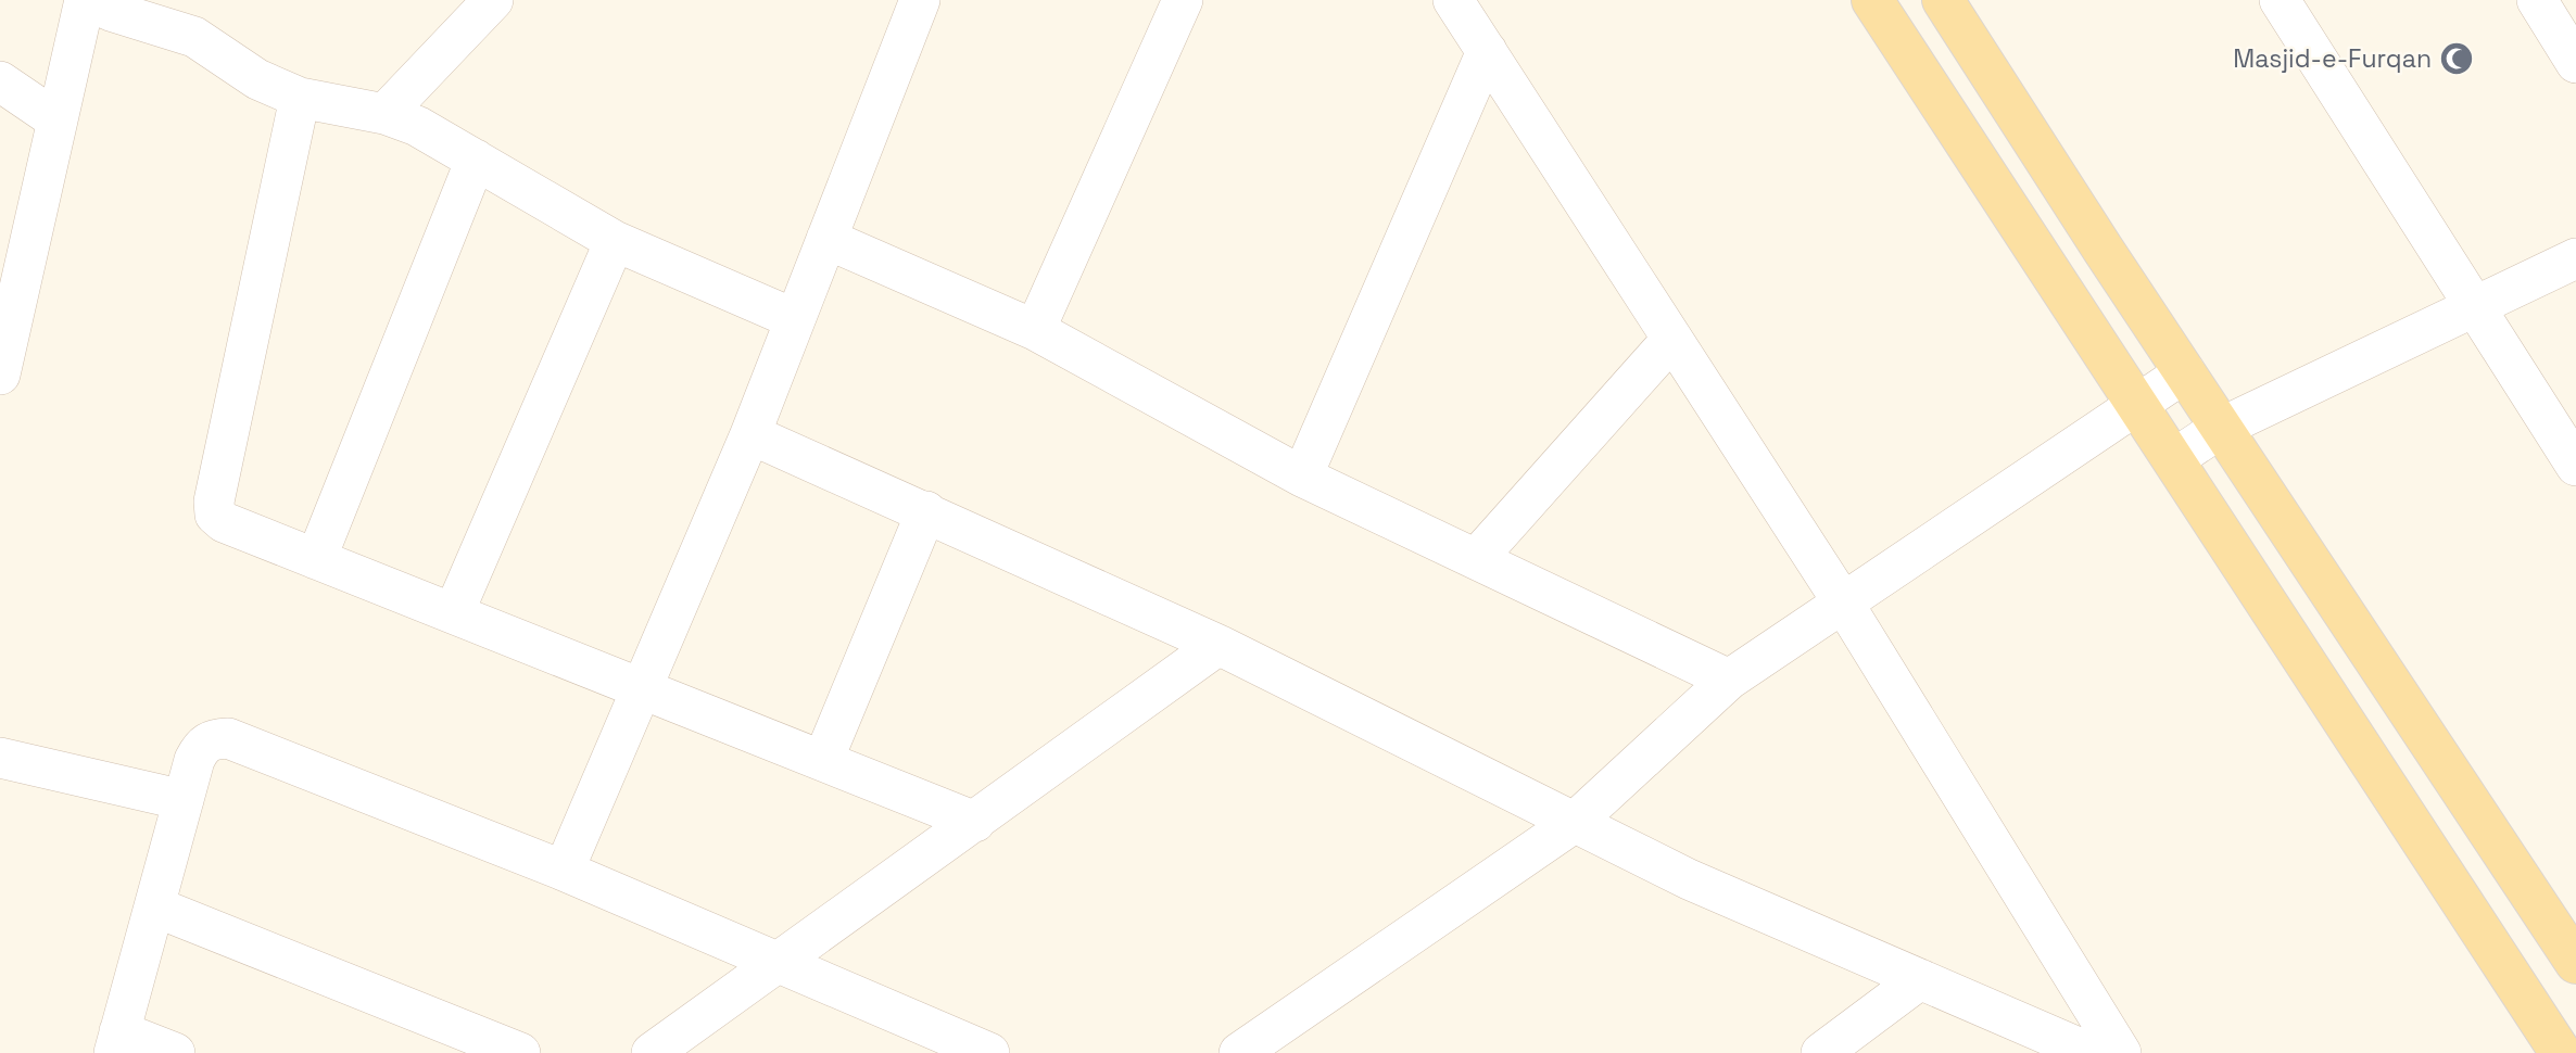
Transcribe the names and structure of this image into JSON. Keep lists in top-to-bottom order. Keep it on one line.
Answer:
{"places":{"mosque":["Masjid-e-Furqan"]}}
